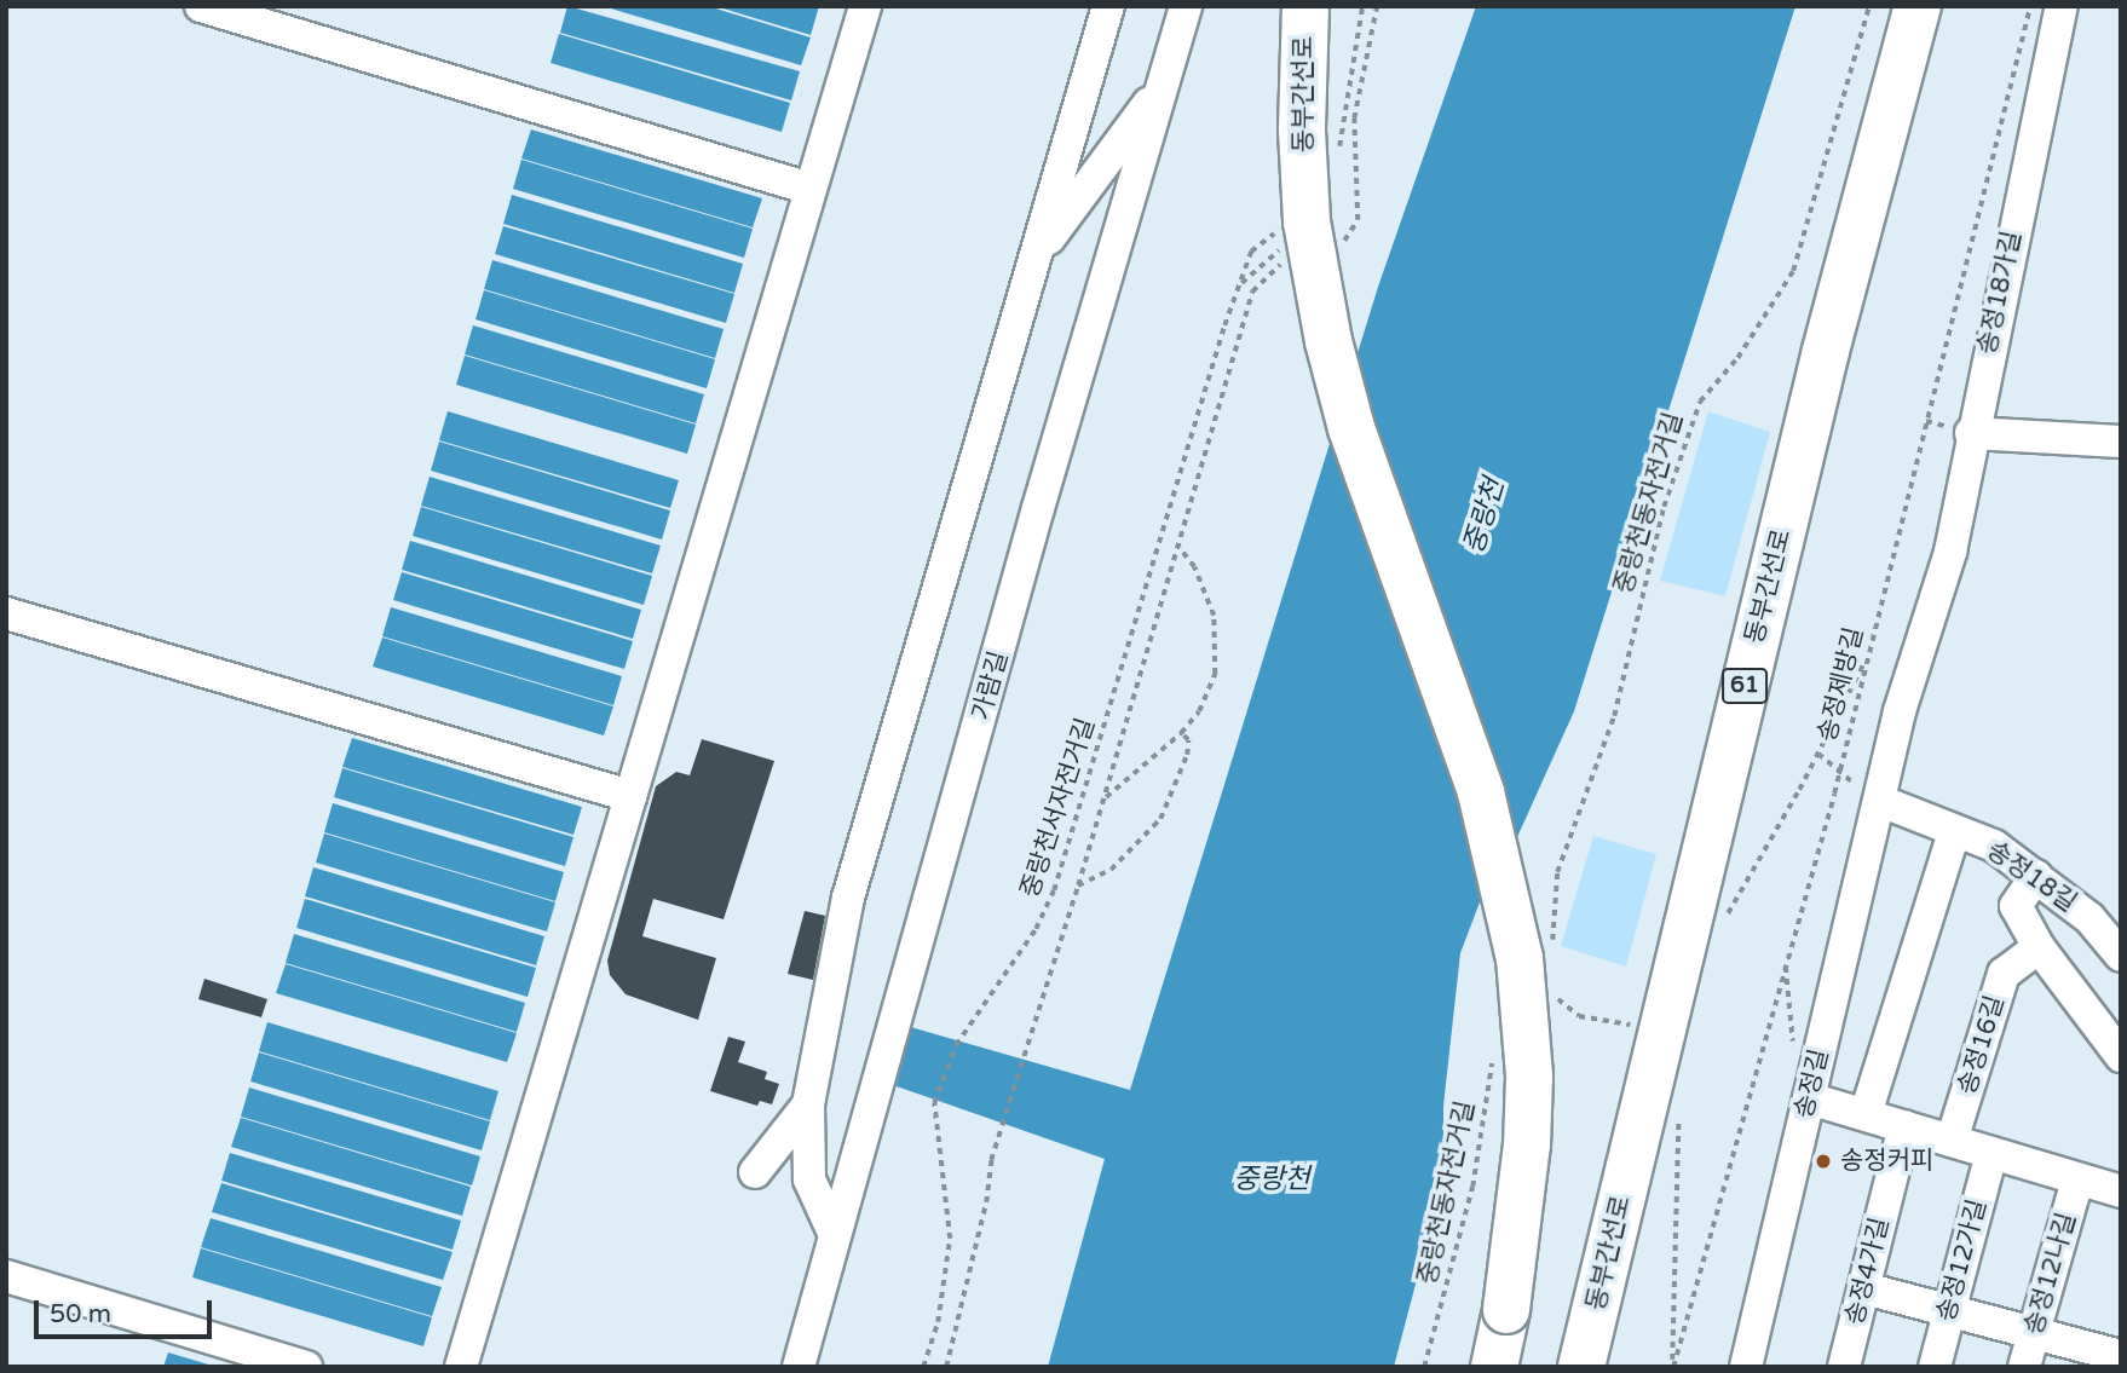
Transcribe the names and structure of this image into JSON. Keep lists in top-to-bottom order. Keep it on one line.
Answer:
{"streets":{"highway":["동부간선로","61"],"street":["송정18가길","가람길","송정18길","송정16길","송정길","송정12가길","송정4가길","송정12나길"],"path":["중랑천동자전거길","송정제방길","중랑천서자전거길"]},"crossings":[["송정18가길","송정길"],["송정18길","송정길"]],"water":["중랑천"],"places":["송정커피"],"scale_bar":"50 m"}
